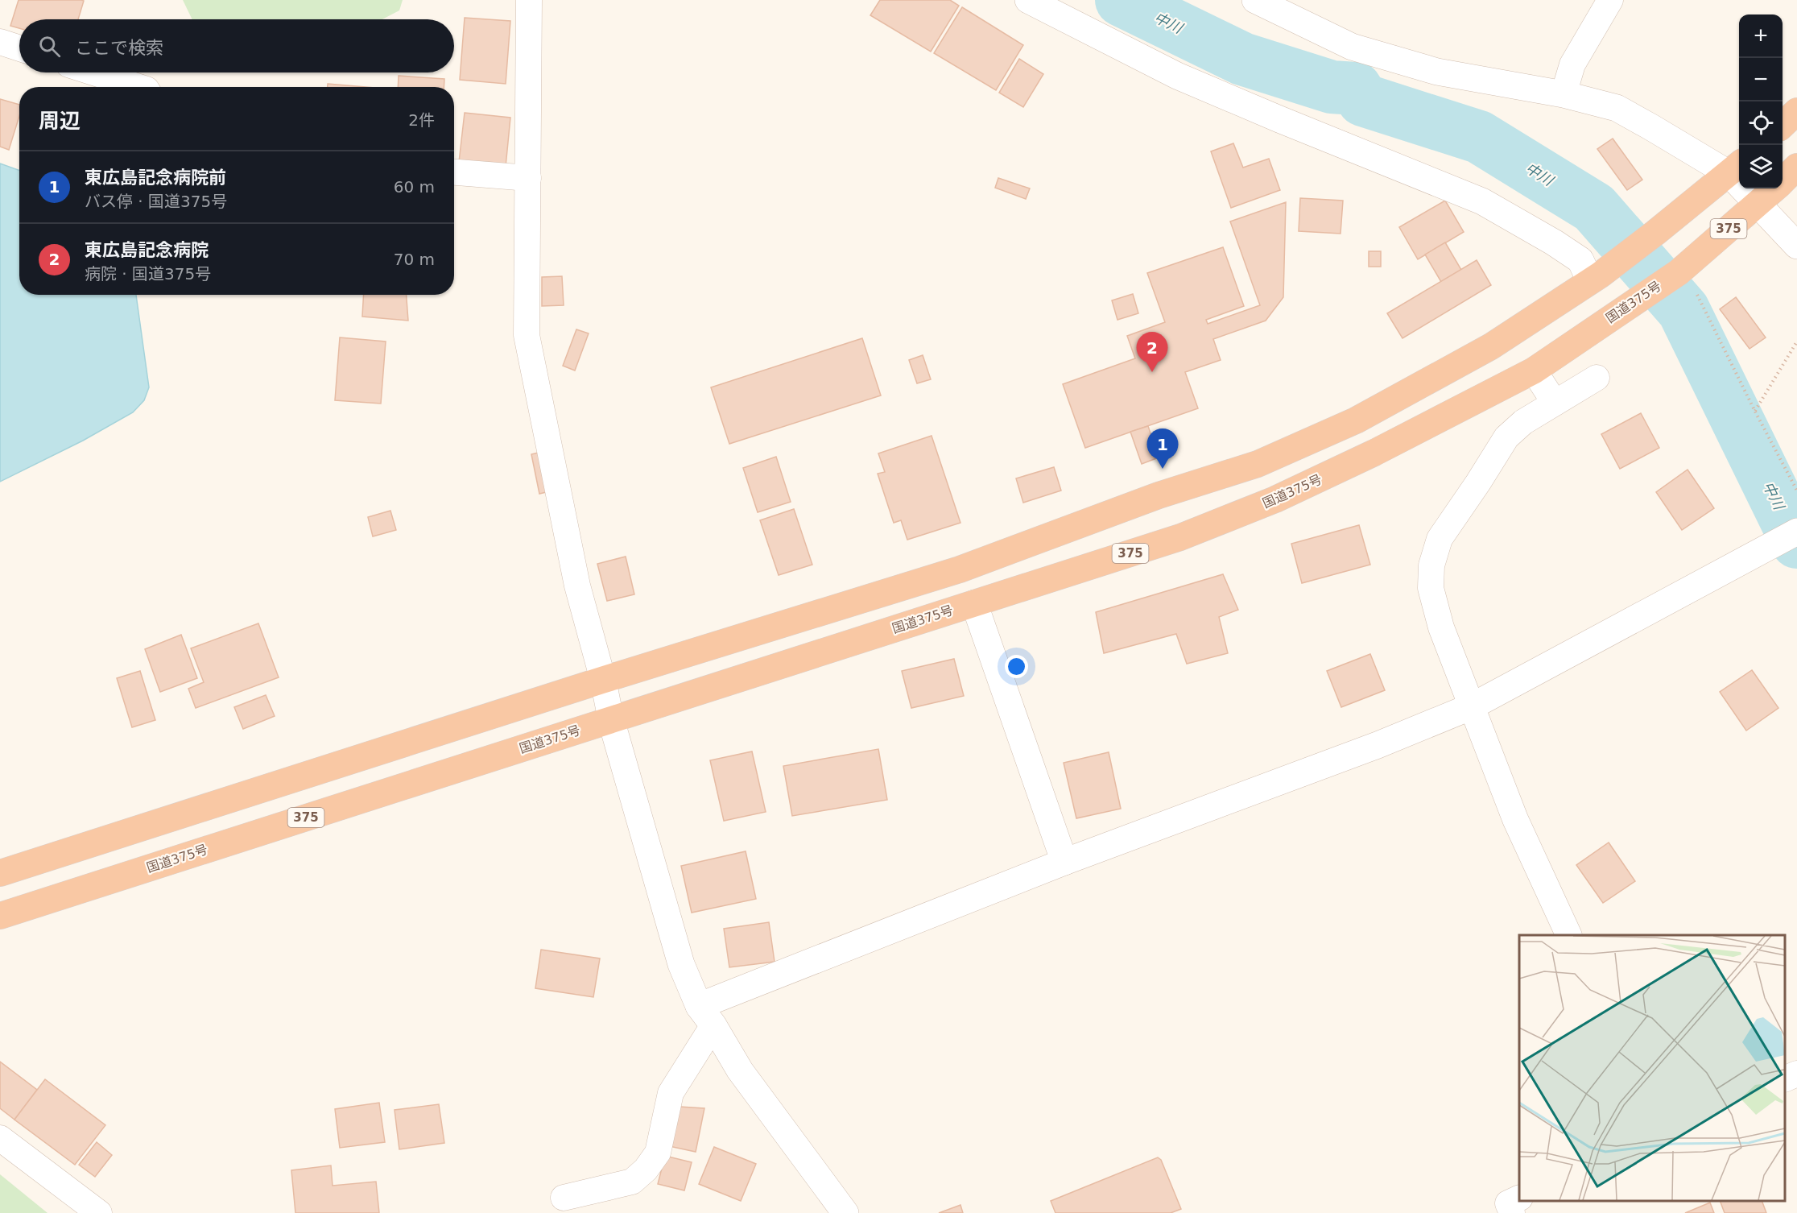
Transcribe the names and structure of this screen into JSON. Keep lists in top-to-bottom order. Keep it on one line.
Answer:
{"streets":{"highway":["375","国道375号"]},"water":["中川"],"page":{"map_buttons":["+","−"],"search":"ここで検索","heading":["周辺","2件"],"list":[{"mark":"1","name":"東広島記念病院前","note":"バス停 · 国道375号","value":"60 m"},{"mark":"2","name":"東広島記念病院","note":"病院 · 国道375号","value":"70 m"}],"pins":["2","1"]}}
